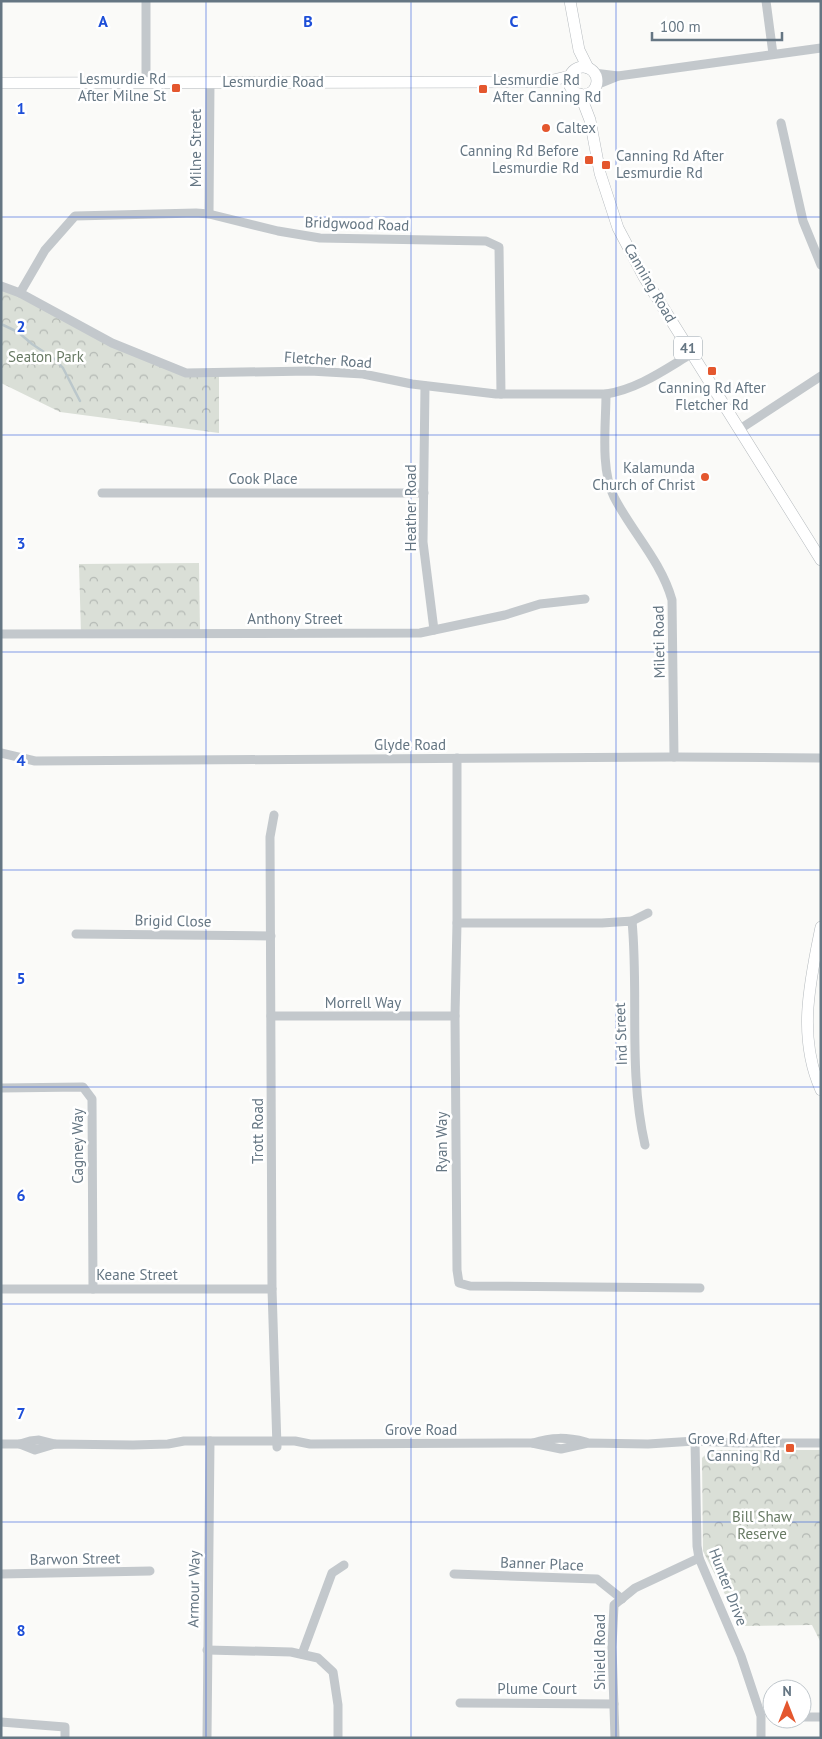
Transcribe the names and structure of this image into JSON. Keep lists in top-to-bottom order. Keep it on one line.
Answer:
{"streets":{"main road":["Lesmurdie Road","Canning Road","41"],"street":["Milne Street","Bridgwood Road","Fletcher Road","Cook Place","Heather Road","Anthony Street","Mileti Road","Glyde Road","Brigid Close","Morrell Way","Ind Street","Trott Road","Ryan Way","Cagney Way","Keane Street","Grove Road","Barwon Street","Banner Place","Hunter Drive","Armour Way","Shield Road","Plume Court"]},"crossings":[["Lesmurdie Road","Milne Street"],["Lesmurdie Road","Canning Road"],["Lesmurdie Road","41"],["Milne Street","Bridgwood Road"],["Bridgwood Road","Fletcher Road"],["Canning Road","41"],["Canning Road","Fletcher Road"],["Fletcher Road","Heather Road"],["Fletcher Road","Mileti Road"],["Cook Place","Heather Road"],["Heather Road","Anthony Street"],["Mileti Road","Glyde Road"],["Glyde Road","Ryan Way"],["Brigid Close","Trott Road"],["Morrell Way","Trott Road"],["Morrell Way","Ryan Way"],["Trott Road","Keane Street"],["Trott Road","Grove Road"],["Cagney Way","Keane Street"],["Grove Road","Hunter Drive"],["Grove Road","Armour Way"],["Banner Place","Shield Road"],["Hunter Drive","Shield Road"],["Shield Road","Plume Court"]],"parks":["Seaton Park","Bill Shaw Reserve"],"places":{"transit":["Lesmurdie Rd After Milne St","Lesmurdie Rd After Canning Rd","Canning Rd Before Lesmurdie Rd","Canning Rd After Lesmurdie Rd","Canning Rd After Fletcher Rd","Grove Rd After Canning Rd"],"other":["Caltex","Kalamunda Church of Christ"]},"scale_bar":"100 m","north":"top","grid":{"columns":["A","B","C"],"rows":["1","2","3","4","5","6","7","8"]}}
